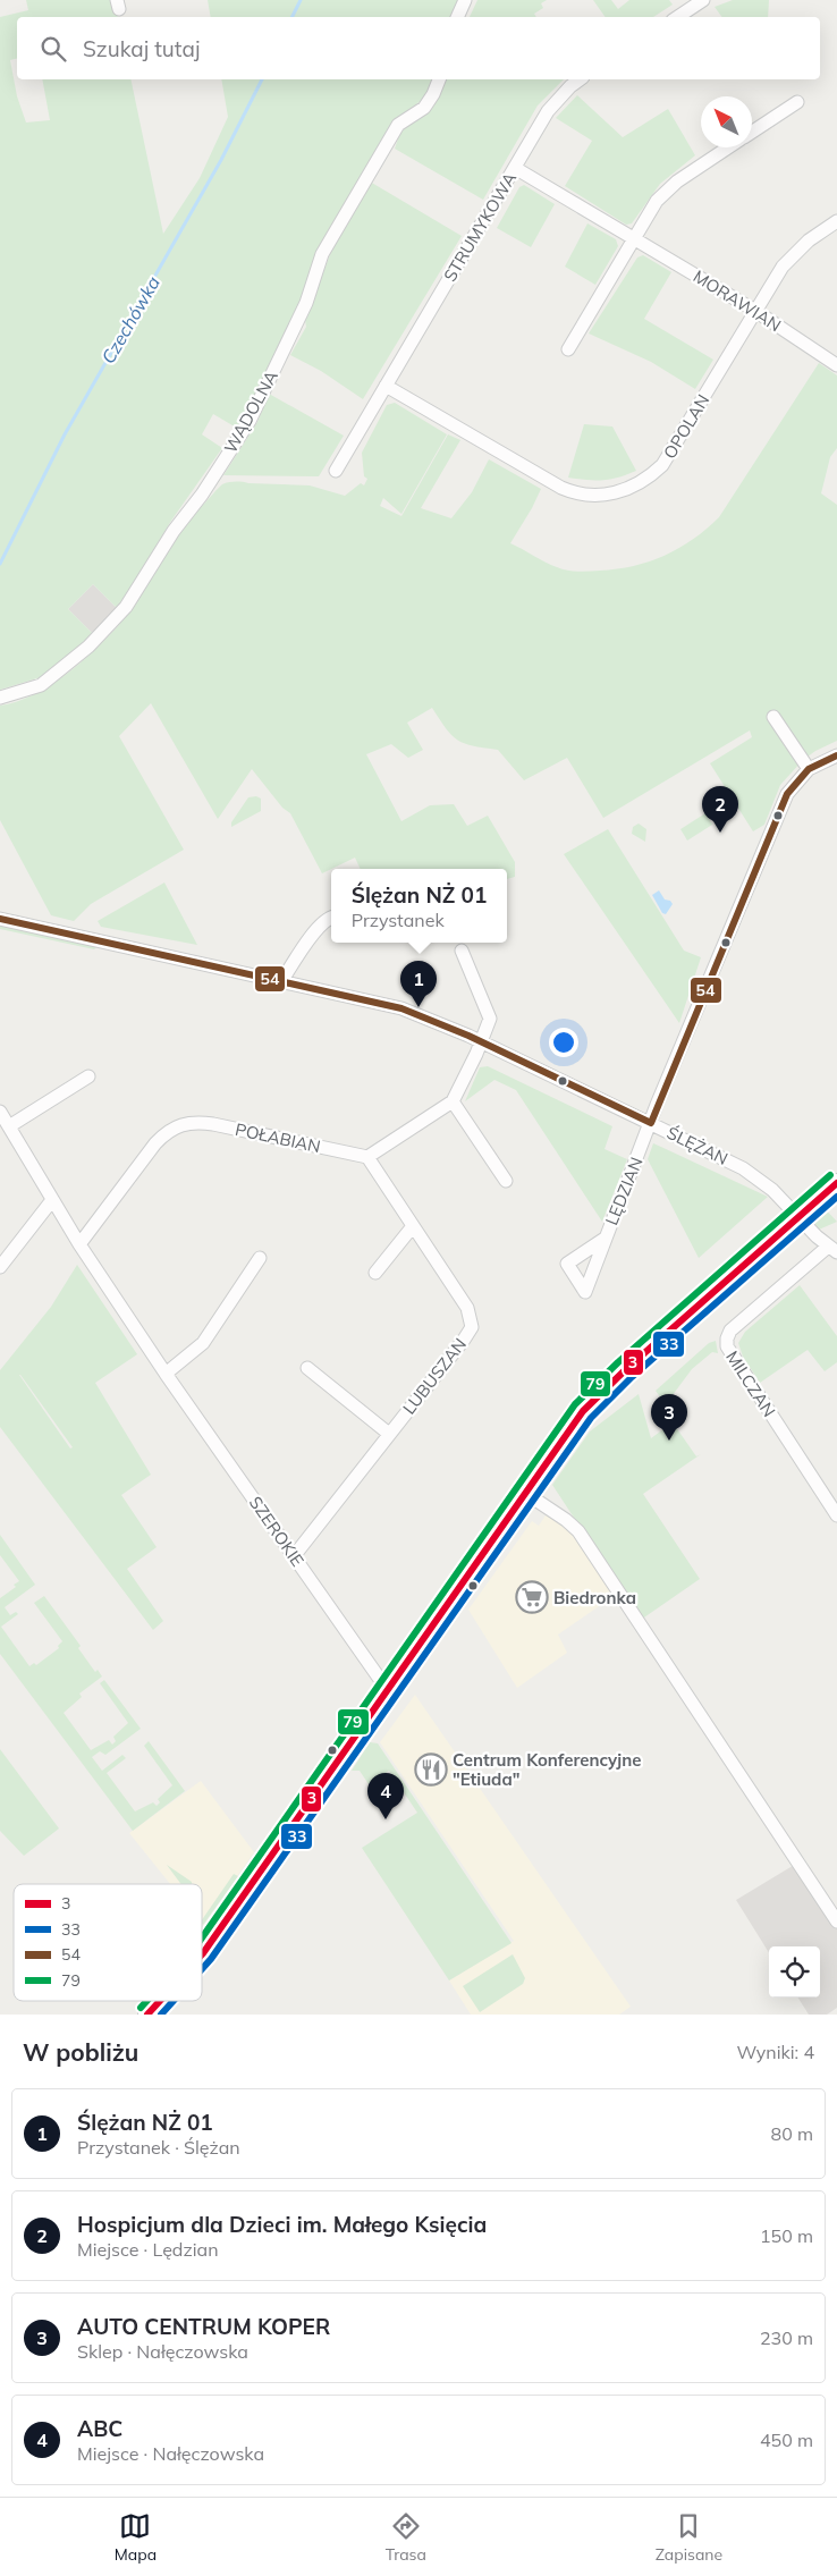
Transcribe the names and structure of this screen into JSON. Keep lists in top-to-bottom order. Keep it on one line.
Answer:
{"streets":{"street":["STRUMYKOWA","MORAWIAN","WĄDOLNA","OPOLAN","POŁABIAN","ŚLĘŻAN","LĘDZIAN","LUBUSZAN","MILCZAN","SZEROKIE"]},"crossings":[["STRUMYKOWA","MORAWIAN"],["STRUMYKOWA","OPOLAN"],["MORAWIAN","OPOLAN"],["POŁABIAN","LUBUSZAN"],["POŁABIAN","SZEROKIE"],["ŚLĘŻAN","LĘDZIAN"],["ŚLĘŻAN","MILCZAN"],["LUBUSZAN","SZEROKIE"]],"water":["Czechówka"],"places":{"supermarket":["Biedronka"],"restaurant":["Centrum Konferencyjne \"Etiuda\""]},"lines":["transit line 54","transit line 79","transit line 3","transit line 33"],"legend":["3","33","54","79"],"north":"top left","page":{"search":"Szukaj tutaj","pins":["2","1","3","4"],"popup":["Ślężan NŻ 01","Przystanek"],"heading":["W pobliżu","Wyniki: 4"],"list":[{"mark":"1","name":"Ślężan NŻ 01","note":"Przystanek · Ślężan","value":"80 m"},{"mark":"2","name":"Hospicjum dla Dzieci im. Małego Księcia","note":"Miejsce · Lędzian","value":"150 m"},{"mark":"3","name":"AUTO CENTRUM KOPER","note":"Sklep · Nałęczowska","value":"230 m"},{"mark":"4","name":"ABC","note":"Miejsce · Nałęczowska","value":"450 m"}],"nav":["Mapa","Trasa","Zapisane"]}}
